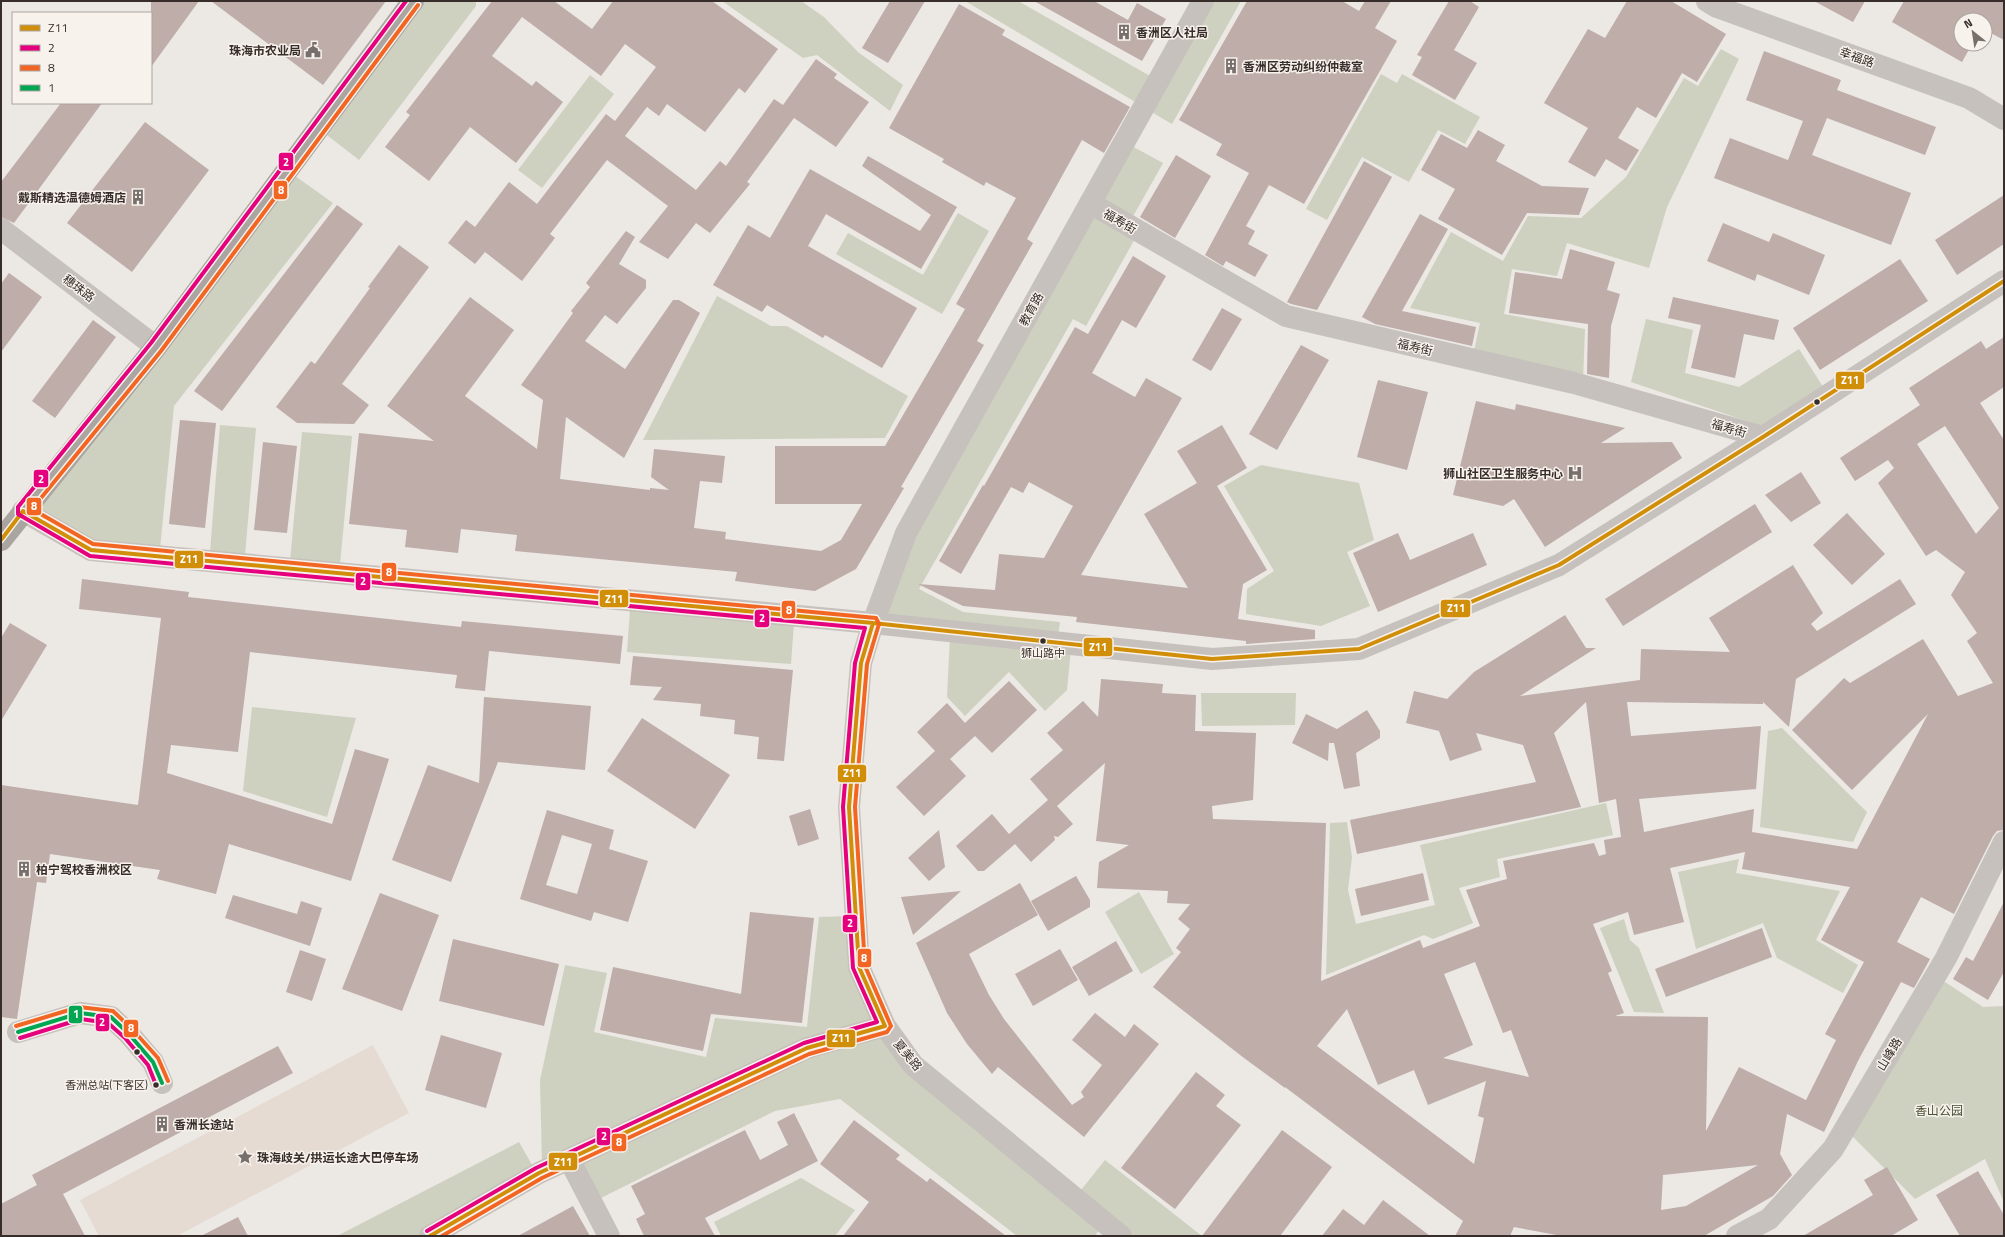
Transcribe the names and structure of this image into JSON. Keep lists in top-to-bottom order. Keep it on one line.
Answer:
{"streets":{"street":["幸福路","福寿街","穗珠路","教育路","山峰路","夏美路"]},"crossings":[["福寿街","教育路"],["教育路","夏美路"]],"parks":["香山公园"],"places":{"building":["香洲区人社局","香洲区劳动纠纷仲裁室","戴斯精选温德姆酒店","柏宁驾校香洲校区","香洲长途站"],"public building":["珠海市农业局"],"hospital":["狮山社区卫生服务中心"],"other":["狮山路中","香洲总站(下客区)"],"place":["珠海歧关/拱运长途大巴停车场"]},"lines":["transit line 2","transit line 8","transit line Z11","transit line 1"],"legend":["Z11","2","8","1"],"north":"top left"}
